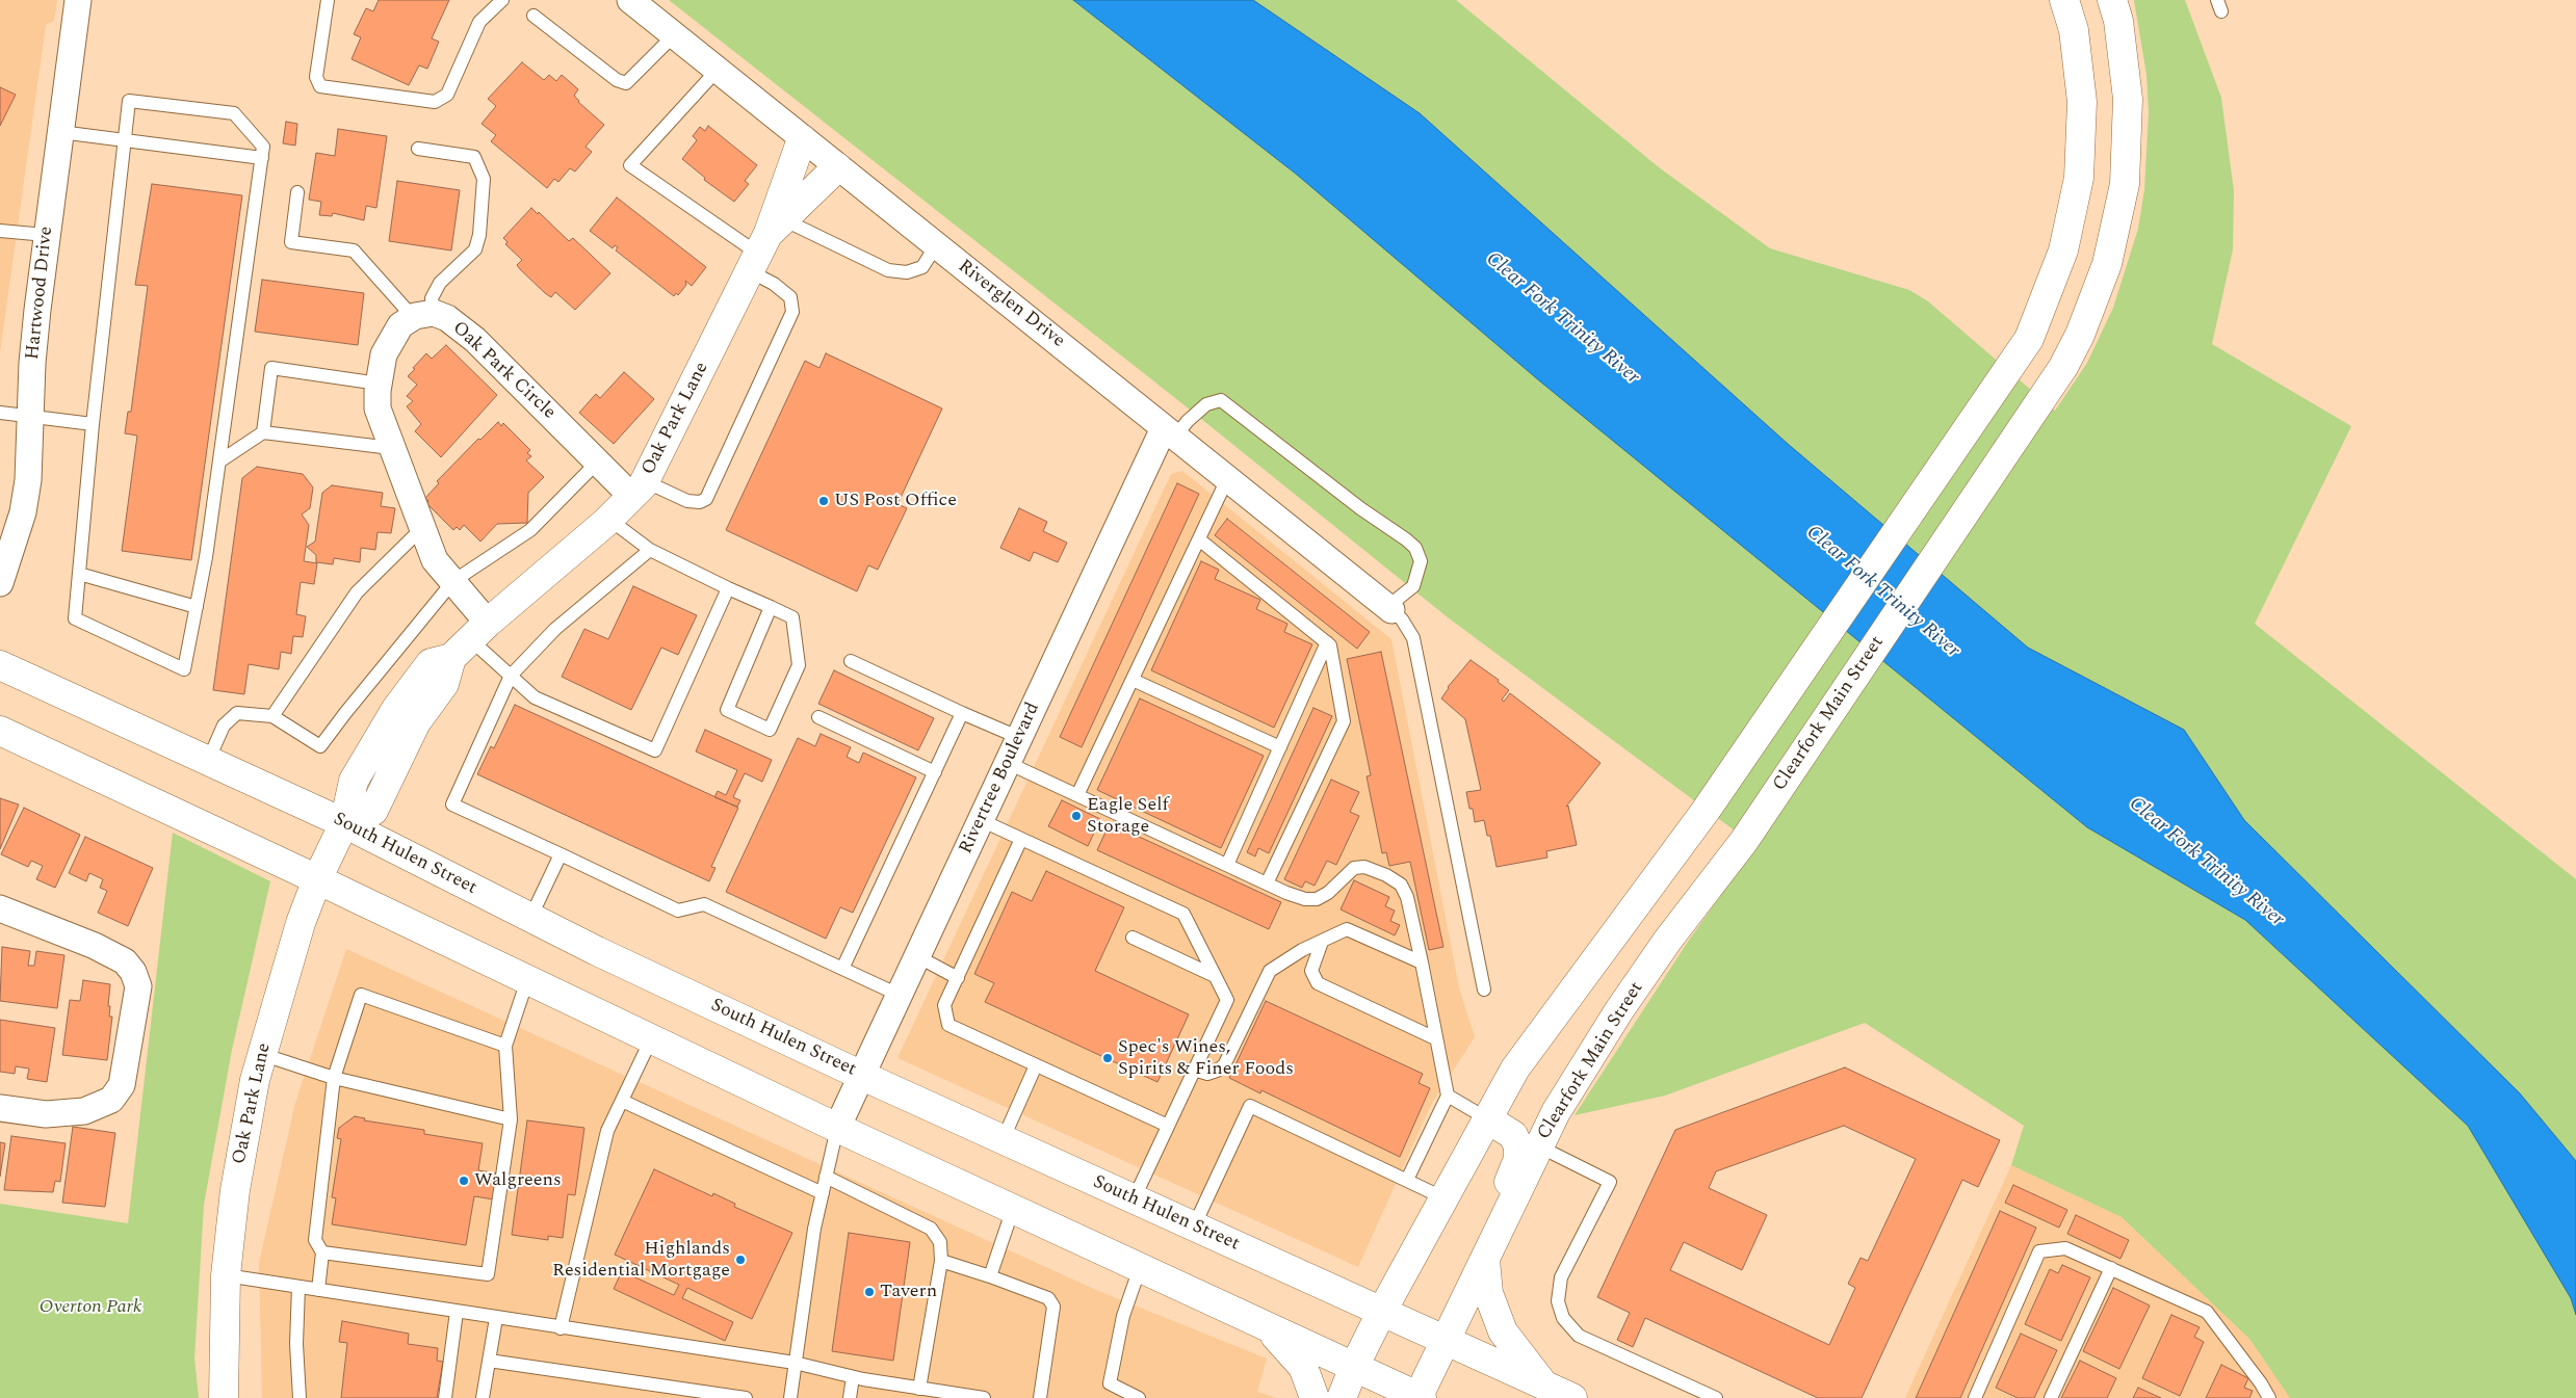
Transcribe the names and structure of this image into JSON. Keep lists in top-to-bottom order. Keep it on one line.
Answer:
{"streets":{"street":["Hartwood Drive","Riverglen Drive","Oak Park Circle","Oak Park Lane","Clearfork Main Street","Rivertree Boulevard","South Hulen Street"]},"crossings":[["Riverglen Drive","Oak Park Lane"],["Riverglen Drive","Rivertree Boulevard"],["Oak Park Circle","Oak Park Lane"],["Oak Park Lane","South Hulen Street"],["Clearfork Main Street","South Hulen Street"],["Rivertree Boulevard","South Hulen Street"]],"water":["Clear Fork Trinity River"],"parks":["Overton Park"],"places":["US Post Office","Eagle Self Storage","Spec's Wines, Spirits & Finer Foods","Walgreens","Highlands Residential Mortgage","Tavern"]}
